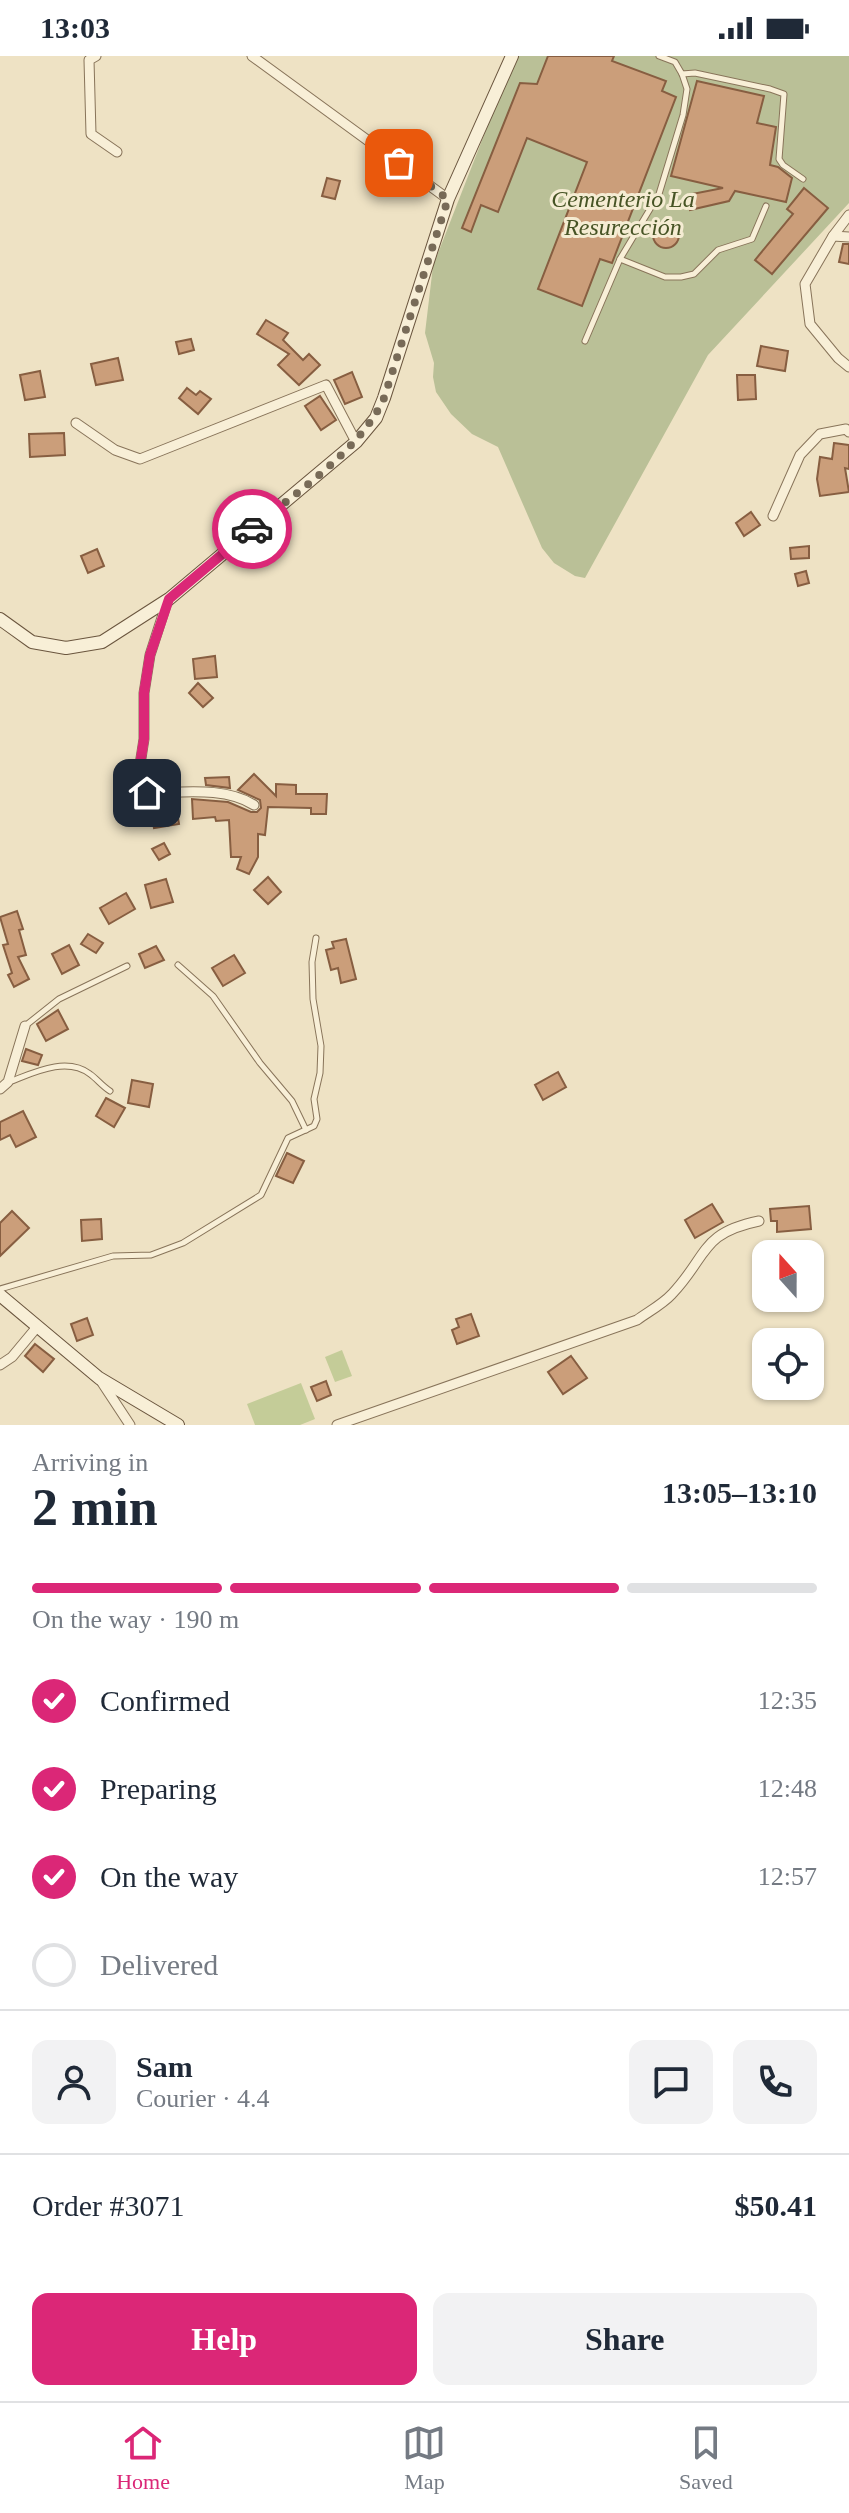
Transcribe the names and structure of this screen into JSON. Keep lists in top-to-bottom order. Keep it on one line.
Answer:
{"parks":["Cementerio La Resurección"],"north":"top","page":{"status":"13:03","heading":["2 min","Arriving in","13:05–13:10"],"panel":["Sam","Courier · 4.4","Order #3071","$50.41"],"bar":"On the way · 190 m","list":[["Confirmed","12:35"],["Preparing","12:48"],["On the way","12:57"],"Delivered"],"buttons":["Help","Share"],"tabs":["Home","Map","Saved"]}}
